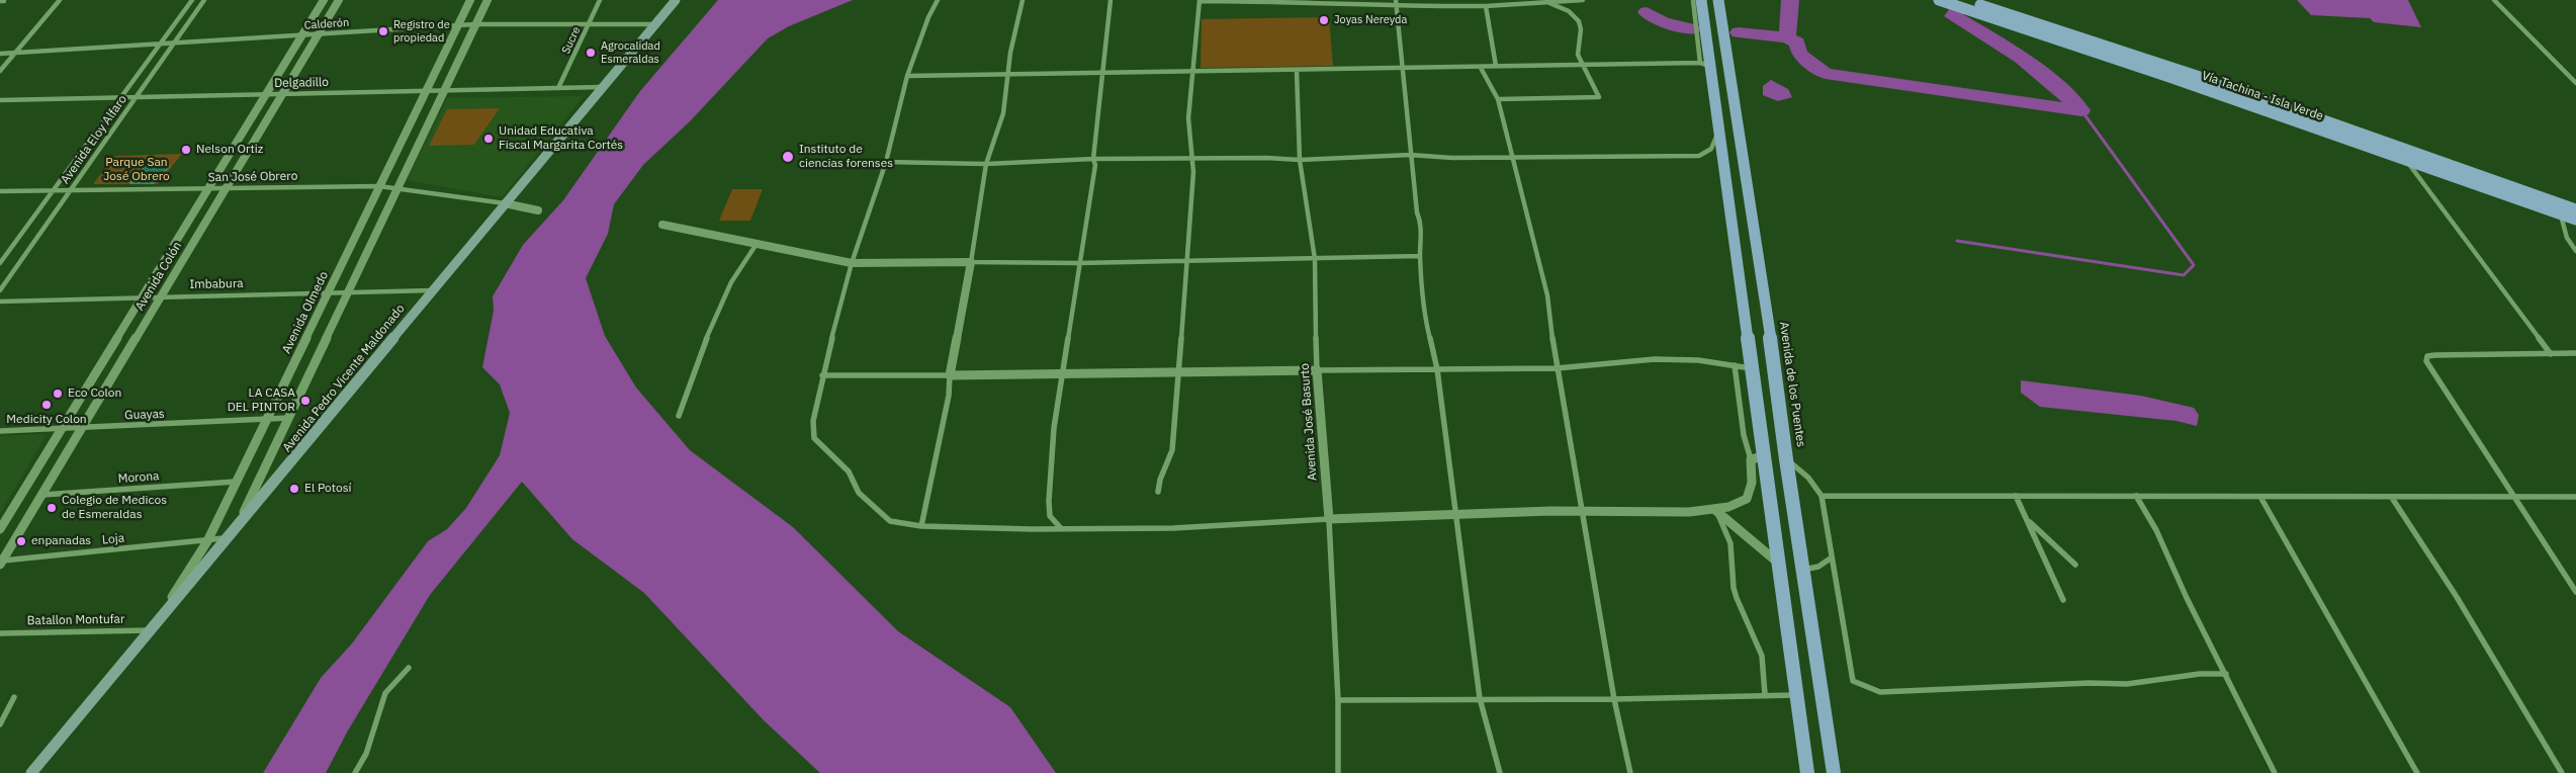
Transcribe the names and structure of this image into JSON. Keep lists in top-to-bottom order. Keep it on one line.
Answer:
{"streets":{"main road":["Vía Tachina - Isla Verde","Avenida Pedro Vicente Maldonado","Avenida de los Puentes"],"street":["Calderón","Sucre","Delgadillo","Avenida Eloy Alfaro","San José Obrero","Avenida Colón","Imbabura","Avenida Olmedo","Guayas","Avenida José Basurto","Morona","Loja","Batallon Montufar"]},"crossings":[["Calderón","Sucre"],["Calderón","Avenida Eloy Alfaro"],["Calderón","Avenida Colón"],["Calderón","Avenida Olmedo"],["Calderón","Avenida Pedro Vicente Maldonado"],["Sucre","Delgadillo"],["Delgadillo","Avenida Eloy Alfaro"],["Delgadillo","Avenida Colón"],["Delgadillo","Avenida Olmedo"],["Delgadillo","Avenida Pedro Vicente Maldonado"],["Avenida Eloy Alfaro","San José Obrero"],["San José Obrero","Avenida Colón"],["San José Obrero","Avenida Olmedo"],["San José Obrero","Avenida Pedro Vicente Maldonado"],["Avenida Colón","Imbabura"],["Avenida Colón","Guayas"],["Avenida Colón","Morona"],["Avenida Colón","Loja"],["Imbabura","Avenida Olmedo"],["Imbabura","Avenida Pedro Vicente Maldonado"],["Avenida Olmedo","Avenida Pedro Vicente Maldonado"],["Avenida Olmedo","Guayas"],["Avenida Olmedo","Morona"],["Avenida Olmedo","Loja"],["Avenida Olmedo","Batallon Montufar"],["Avenida Pedro Vicente Maldonado","Loja"],["Avenida Pedro Vicente Maldonado","Batallon Montufar"]],"parks":["Parque San José Obrero"],"places":["Joyas Nereyda","Registro de propiedad","Agrocalidad Esmeraldas","Unidad Educativa Fiscal Margarita Cortés","Nelson Ortiz","Instituto de ciencias forenses","Eco Colon","LA CASA DEL PINTOR","Medicity Colon","El Potosí","Colegio de Medicos de Esmeraldas","enpanadas"]}
